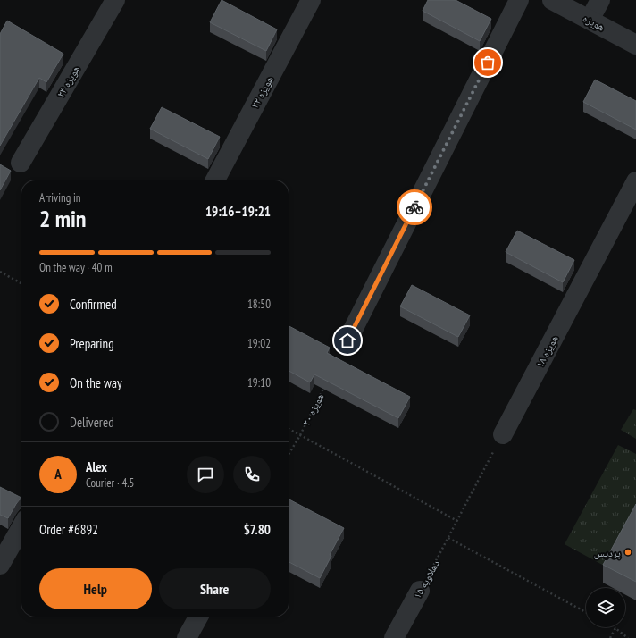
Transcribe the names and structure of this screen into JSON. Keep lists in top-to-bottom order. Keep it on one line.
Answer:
{"streets":{"street":["هویزه","هویزه ‍۲۴","هویزه ‍۲۲","هویزه ‍۱۸","دهلاویه ۱۵"],"path":["هویزه ‍۲۰"]},"places":["پردیس"],"page":{"heading":["2 min","Arriving in","19:16–19:21"],"panel":["Alex","Courier · 4.5","Order #6892","$7.80"],"bar":"On the way · 40 m","list":[["Confirmed","18:50"],["Preparing","19:02"],["On the way","19:10"],"Delivered"],"round":"A","buttons":["Help","Share"]}}
